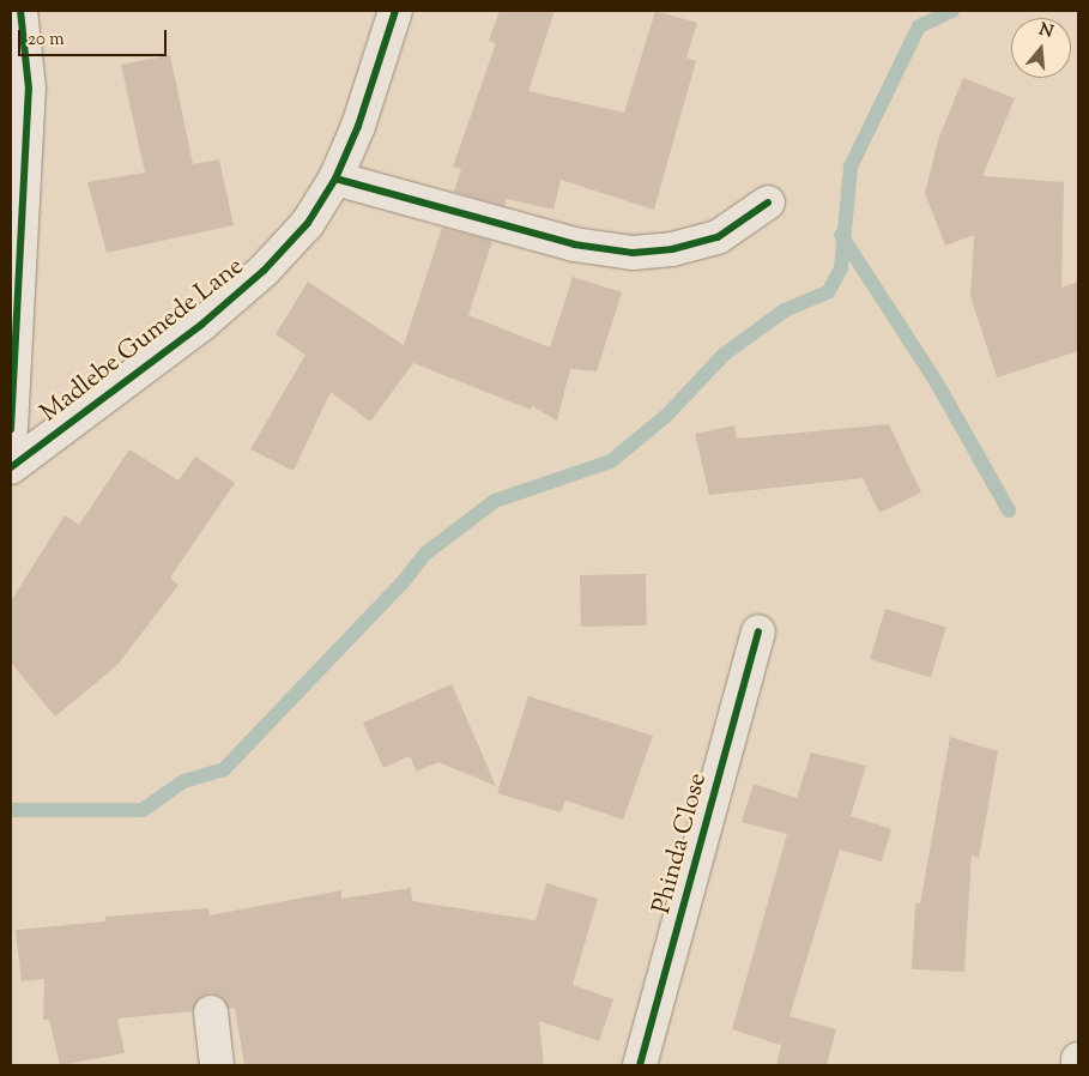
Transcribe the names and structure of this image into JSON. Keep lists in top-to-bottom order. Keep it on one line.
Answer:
{"streets":{"street":["Madlebe Gumede Lane","Phinda Close"]},"scale_bar":"20 m","north":"top"}
